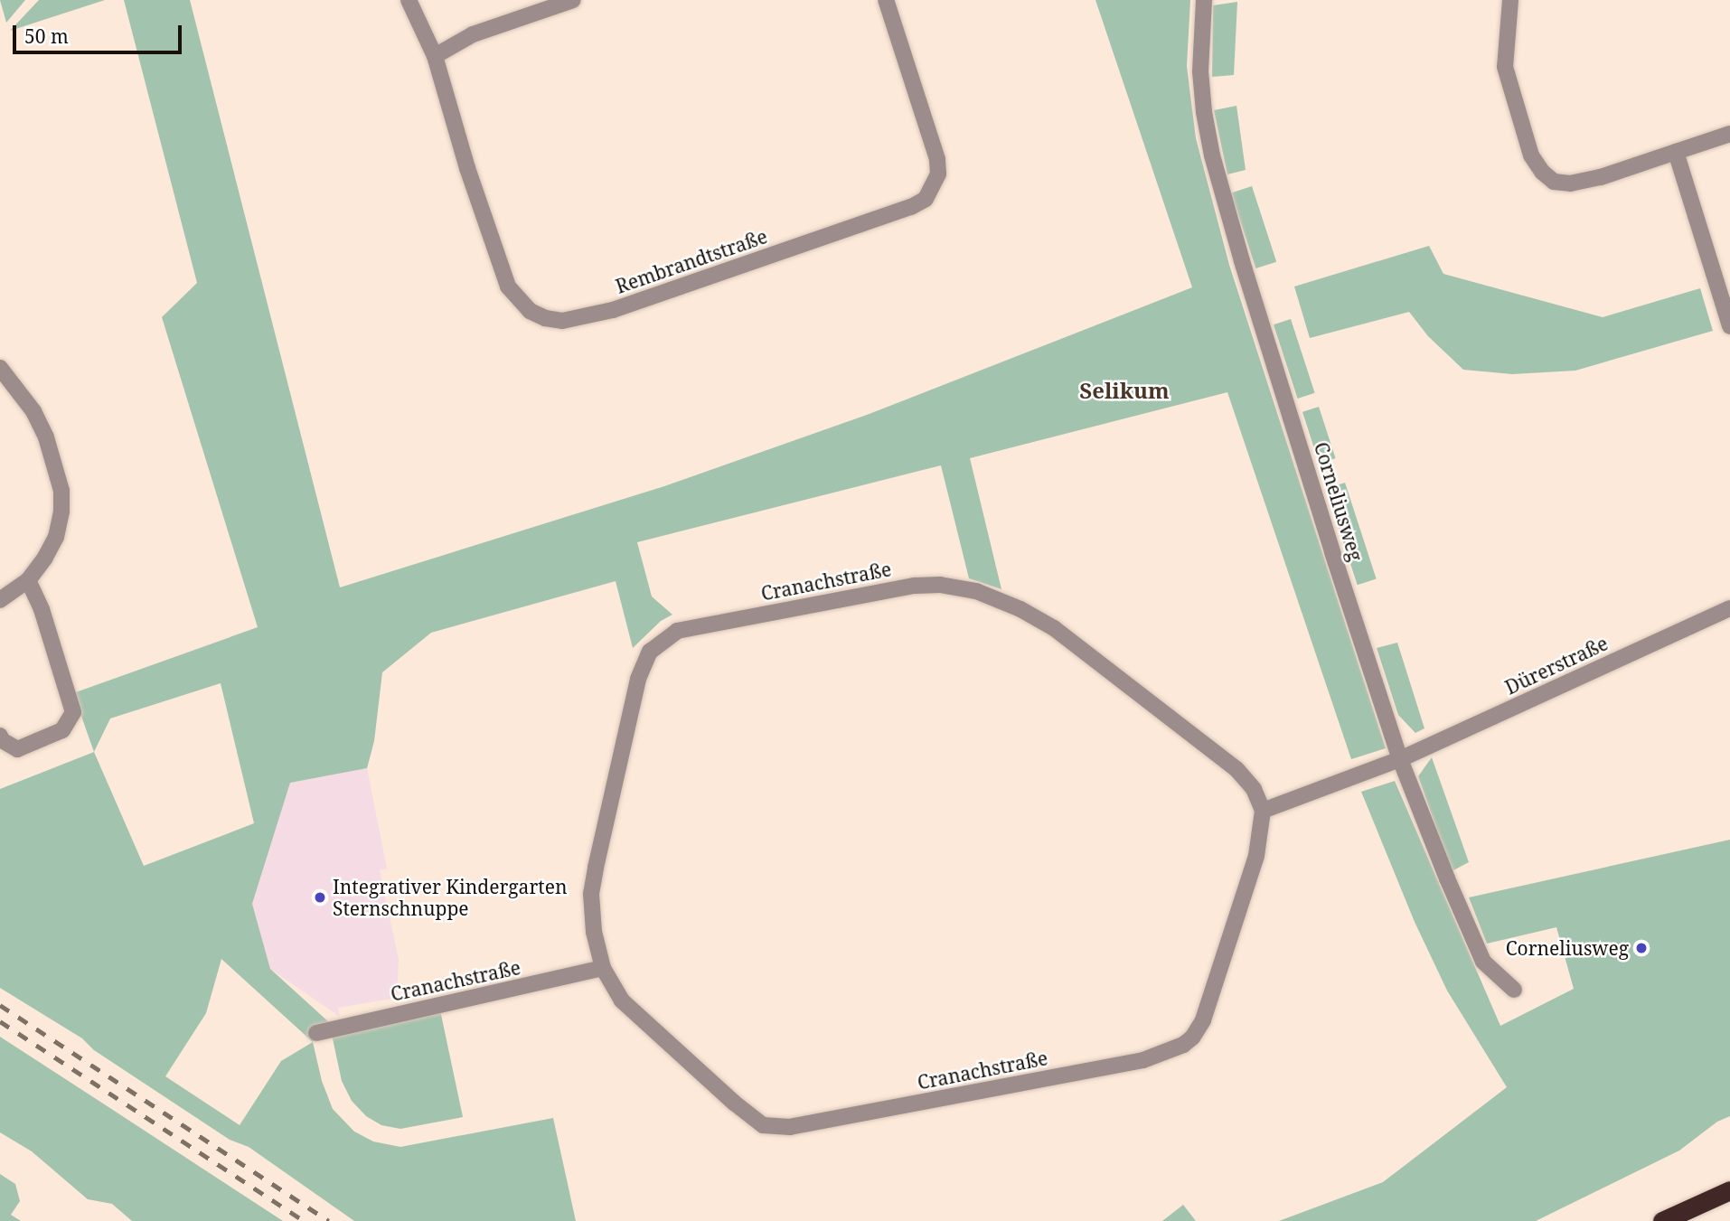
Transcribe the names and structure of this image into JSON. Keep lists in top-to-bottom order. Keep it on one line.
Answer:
{"streets":{"street":["Rembrandtstraße","Corneliusweg","Cranachstraße","Dürerstraße"]},"crossings":[["Corneliusweg","Dürerstraße"]],"districts":["Selikum"],"places":["Integrativer Kindergarten Sternschnuppe","Corneliusweg"],"scale_bar":"50 m"}
